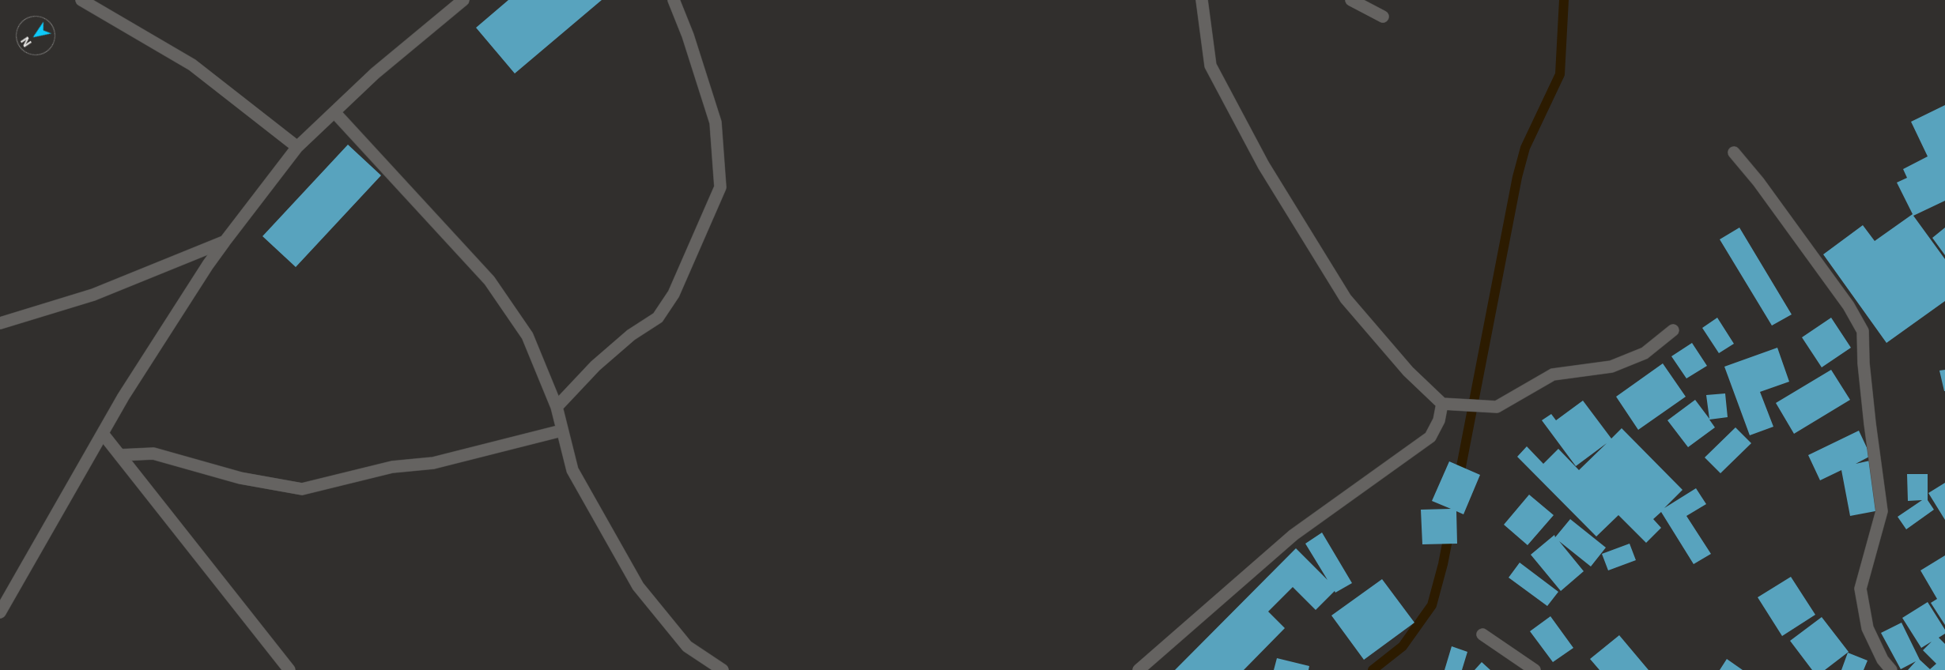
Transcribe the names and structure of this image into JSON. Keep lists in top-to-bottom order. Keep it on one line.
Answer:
{"north":"bottom left"}
